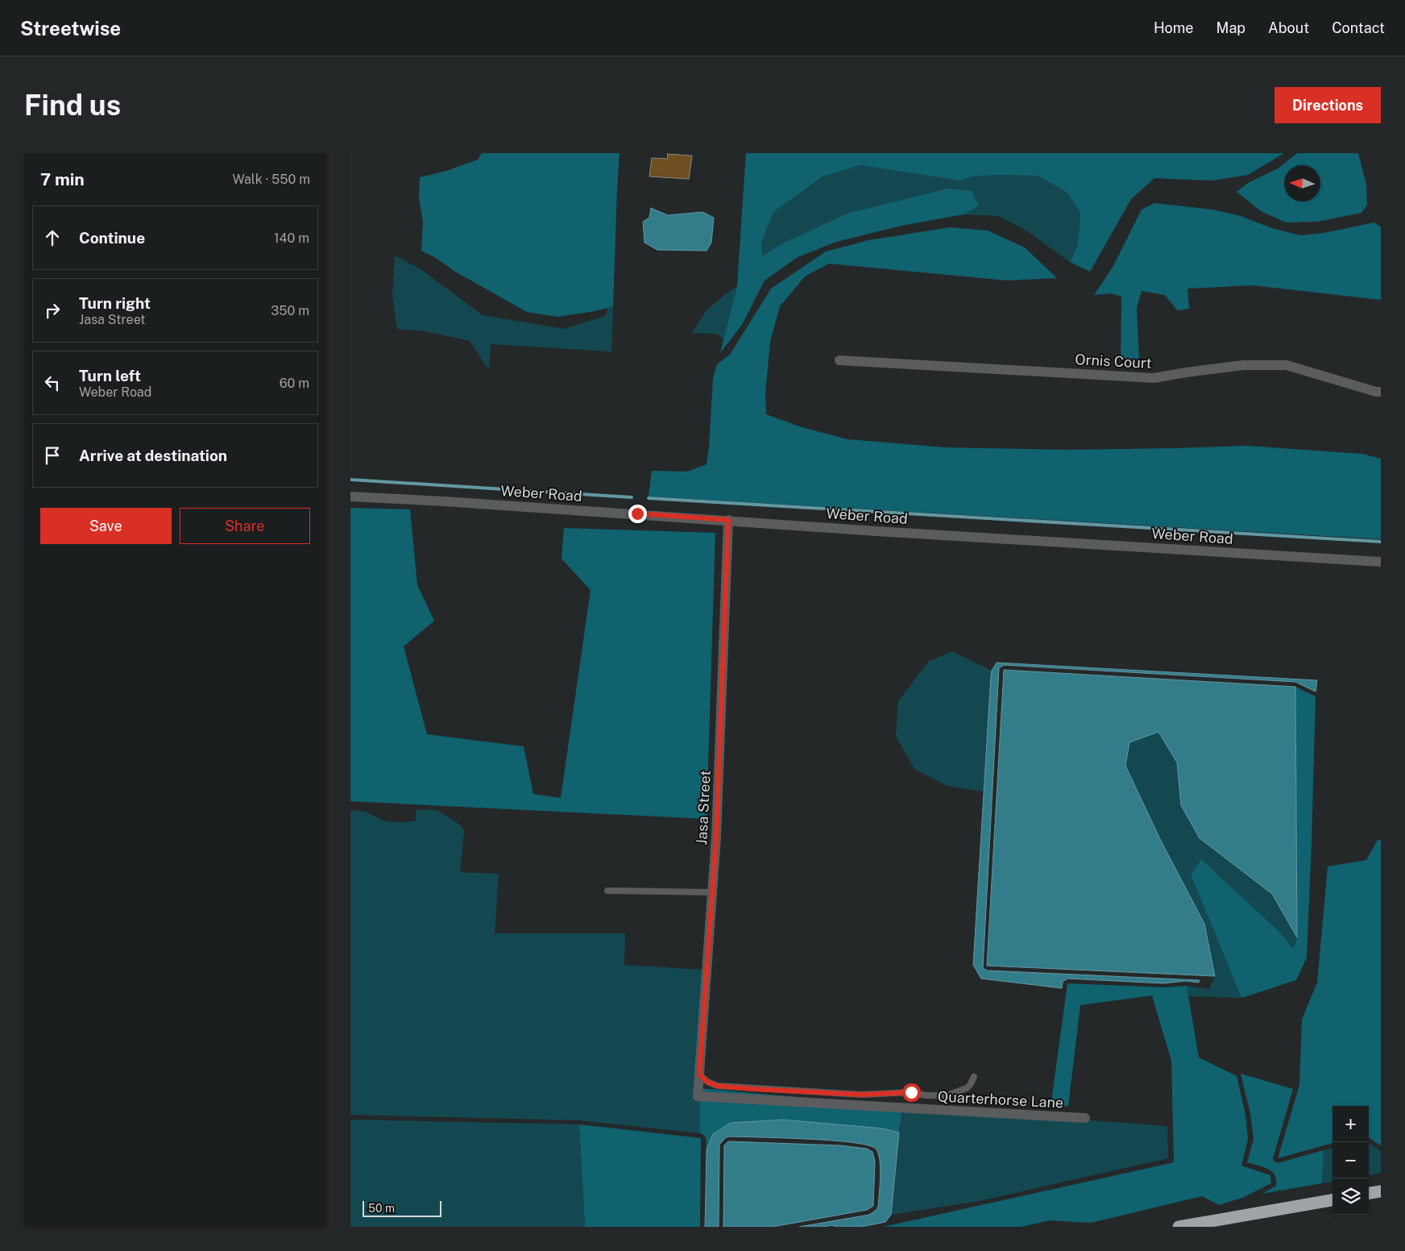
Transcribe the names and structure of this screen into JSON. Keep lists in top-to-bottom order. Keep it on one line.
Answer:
{"streets":{"street":["Ornis Court","Weber Road","Jasa Street","Quarterhorse Lane"]},"crossings":[["Weber Road","Jasa Street"],["Jasa Street","Quarterhorse Lane"]],"scale_bar":"50 m","north":"left","page":{"header":"Streetwise","nav":["Home","Map","About","Contact"],"buttons":["Directions",["Save","Share"]],"title":"Find us","heading":["7 min","Walk · 550 m"],"list":[["Continue","140 m"],["Turn right","Jasa Street","350 m"],["Turn left","Weber Road","60 m"],"Arrive at destination"],"map_buttons":["+","−"],"scale":"50 m"}}
